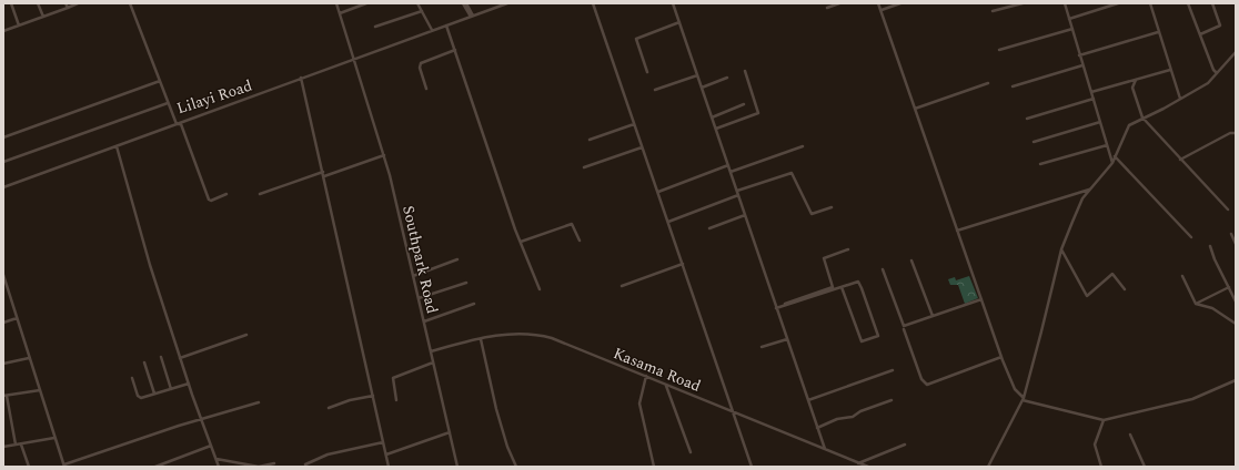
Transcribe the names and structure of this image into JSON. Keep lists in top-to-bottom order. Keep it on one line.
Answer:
{"streets":{"street":["Lilayi Road","Southpark Road","Kasama Road"]},"crossings":[["Lilayi Road","Southpark Road"],["Southpark Road","Kasama Road"]]}
